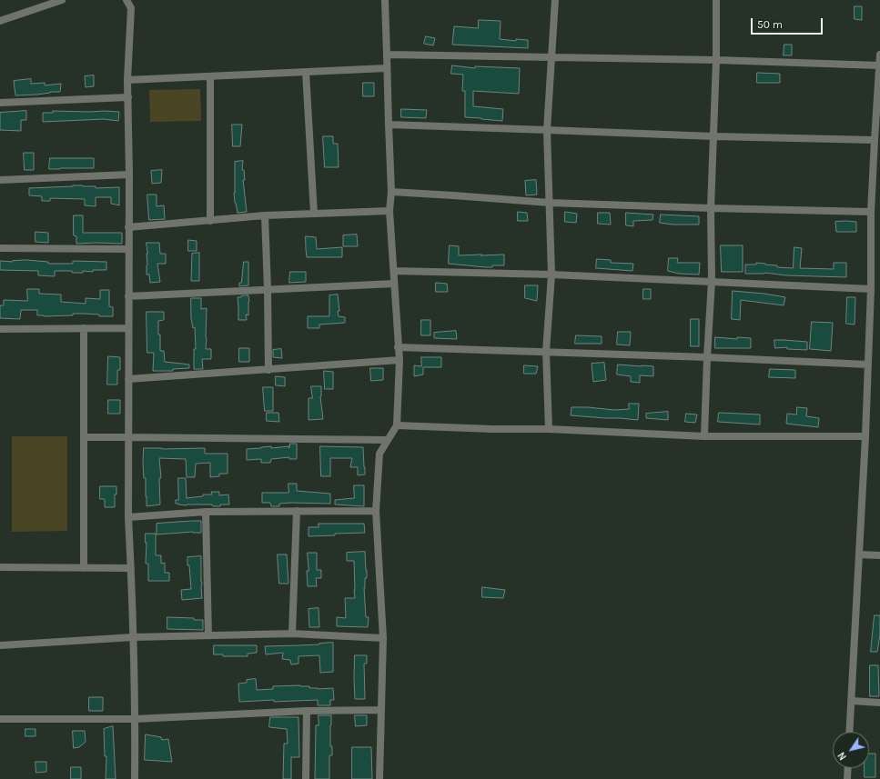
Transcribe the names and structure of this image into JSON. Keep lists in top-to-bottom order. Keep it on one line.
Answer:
{"scale_bar":"50 m","north":"bottom left"}
